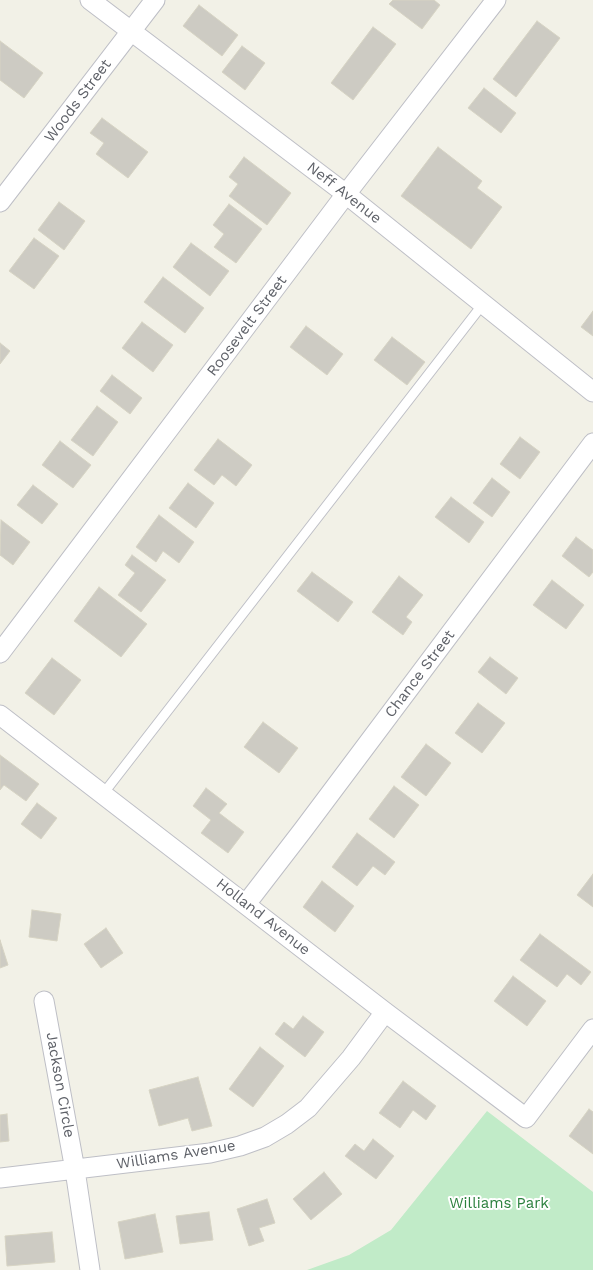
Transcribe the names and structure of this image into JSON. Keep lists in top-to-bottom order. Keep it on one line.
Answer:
{"streets":{"street":["Woods Street","Neff Avenue","Roosevelt Street","Chance Street","Holland Avenue","Jackson Circle","Williams Avenue"]},"crossings":[["Woods Street","Neff Avenue"],["Neff Avenue","Roosevelt Street"],["Chance Street","Holland Avenue"],["Holland Avenue","Williams Avenue"],["Jackson Circle","Williams Avenue"]],"parks":["Williams Park"]}
